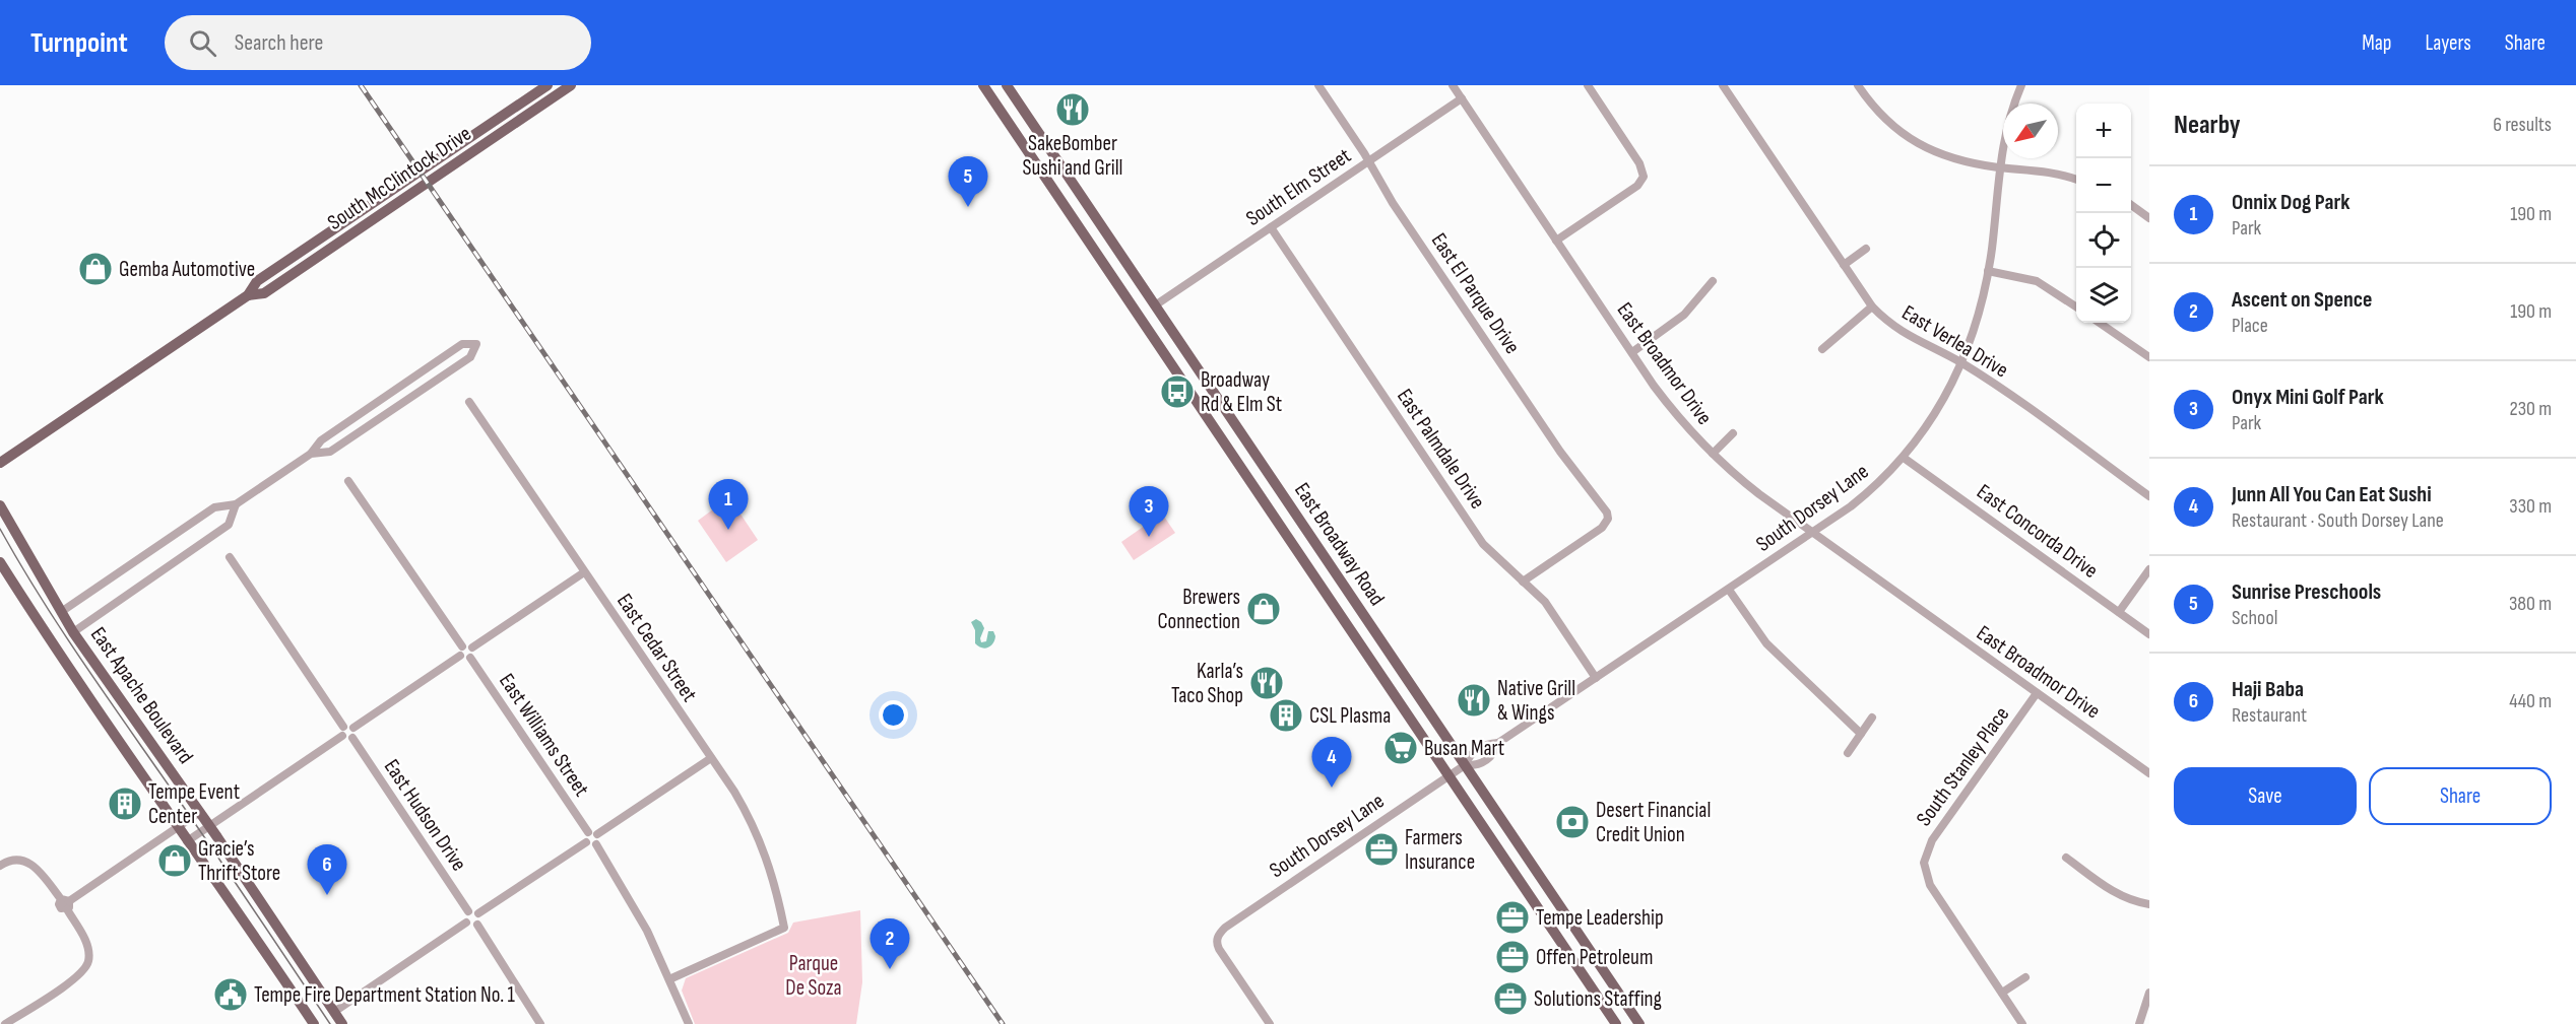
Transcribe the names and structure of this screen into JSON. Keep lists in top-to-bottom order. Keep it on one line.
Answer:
{"streets":{"main road":["South McClintock Drive","East Broadway Road","East Apache Boulevard"],"street":["South Elm Street","East El Parque Drive","East Verlea Drive","East Broadmor Drive","East Palmdale Drive","South Dorsey Lane","East Concorda Drive","East Cedar Street","East Williams Street","South Stanley Place","East Hudson Drive"]},"crossings":[["South Elm Street","East El Parque Drive"],["South Elm Street","East Broadmor Drive"],["South Elm Street","East Palmdale Drive"],["South Elm Street","East Broadway Road"],["East El Parque Drive","East Palmdale Drive"],["East Verlea Drive","South Dorsey Lane"],["East Broadmor Drive","South Dorsey Lane"],["East Broadmor Drive","South Stanley Place"],["East Palmdale Drive","South Dorsey Lane"],["South Dorsey Lane","East Concorda Drive"],["South Dorsey Lane","East Broadway Road"]],"parks":["Parque De Soza"],"places":{"restaurant":["SakeBomber Sushi and Grill","Karla’s Taco Shop","Native Grill & Wings"],"shop":["Gemba Automotive","Brewers Connection","Gracie’s Thrift Store"],"bus stop":["Broadway Rd & Elm St"],"building":["CSL Plasma","Tempe Event Center"],"supermarket":["Busan Mart"],"bank":["Desert Financial Credit Union"],"office":["Farmers Insurance","Tempe Leadership","Offen Petroleum","Solutions Staffing"],"public building":["Tempe Fire Department Station No. 1"]},"north":"bottom left","page":{"header":"Turnpoint","search":"Search here","nav":["Map","Layers","Share"],"heading":["Nearby","6 results"],"map_buttons":["+","−"],"pins":["5","1","3","4","6","2"],"list":[{"mark":"1","name":"Onnix Dog Park","note":"Park","value":"190 m"},{"mark":"2","name":"Ascent on Spence","note":"Place","value":"190 m"},{"mark":"3","name":"Onyx Mini Golf Park","note":"Park","value":"230 m"},{"mark":"4","name":"Junn All You Can Eat Sushi","note":"Restaurant · South Dorsey Lane","value":"330 m"},{"mark":"5","name":"Sunrise Preschools","note":"School","value":"380 m"},{"mark":"6","name":"Haji Baba","note":"Restaurant","value":"440 m"}],"buttons":["Save","Share"]}}
